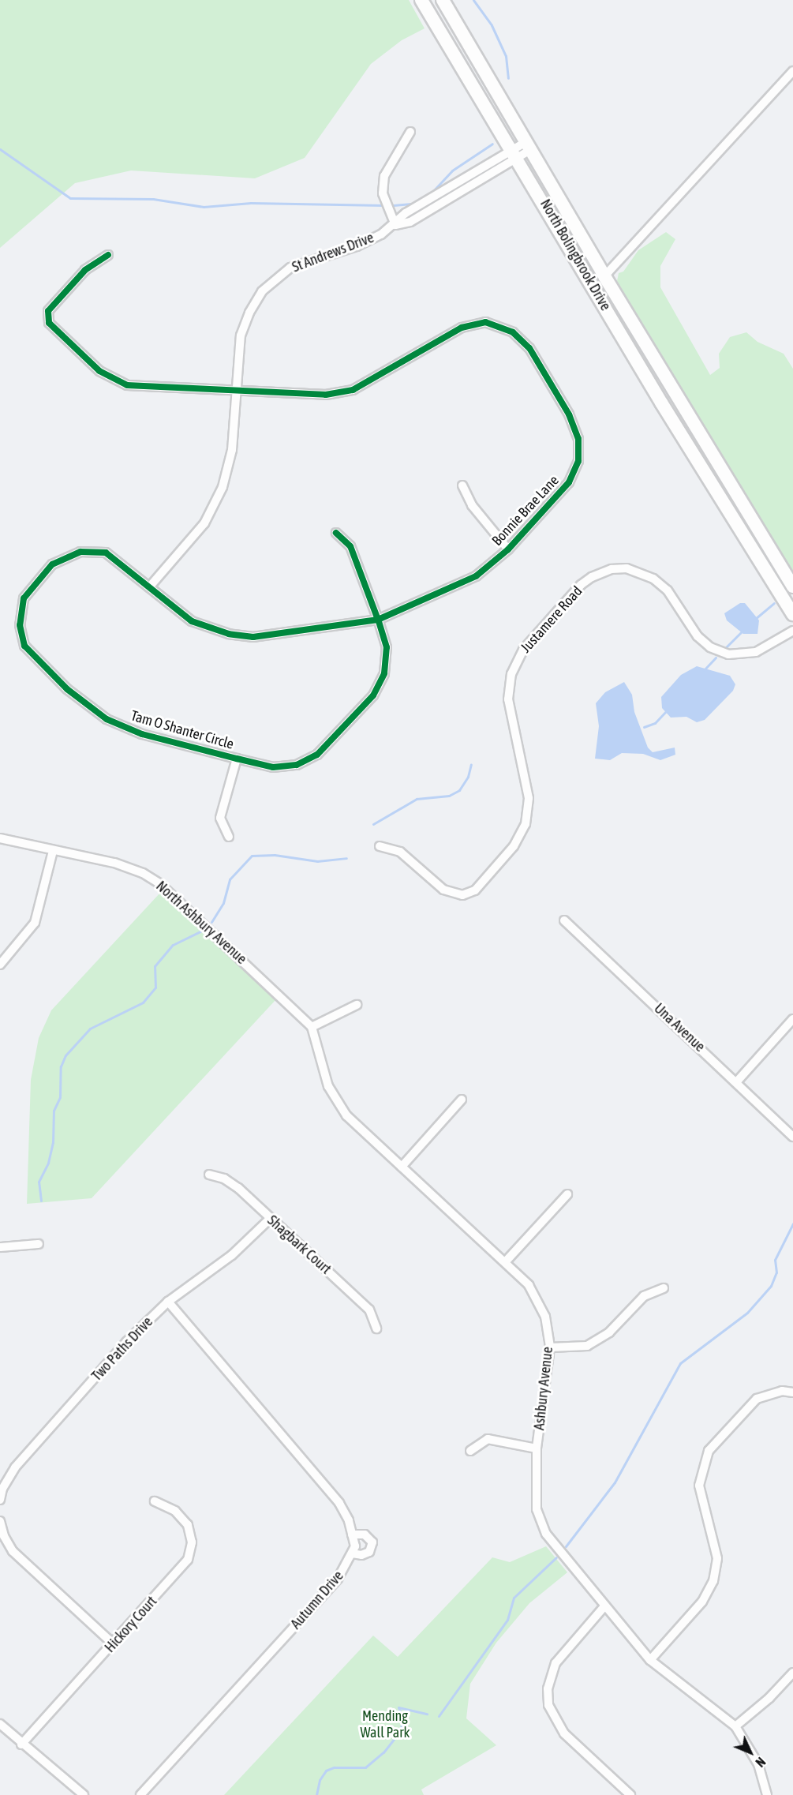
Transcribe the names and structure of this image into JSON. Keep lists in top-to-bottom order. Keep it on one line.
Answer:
{"streets":{"main road":["North Bolingbrook Drive"],"street":["St Andrews Drive","Bonnie Brae Lane","Justamere Road","Tam O Shanter Circle","North Ashbury Avenue","Una Avenue","Shagbark Court","Two Paths Drive","Ashbury Avenue","Autumn Drive","Hickory Court"]},"crossings":[["St Andrews Drive","North Bolingbrook Drive"],["St Andrews Drive","Bonnie Brae Lane"],["St Andrews Drive","Tam O Shanter Circle"],["Bonnie Brae Lane","Tam O Shanter Circle"],["North Ashbury Avenue","Ashbury Avenue"],["Shagbark Court","Two Paths Drive"],["Two Paths Drive","Autumn Drive"]],"parks":["Mending Wall Park"],"north":"bottom right"}
